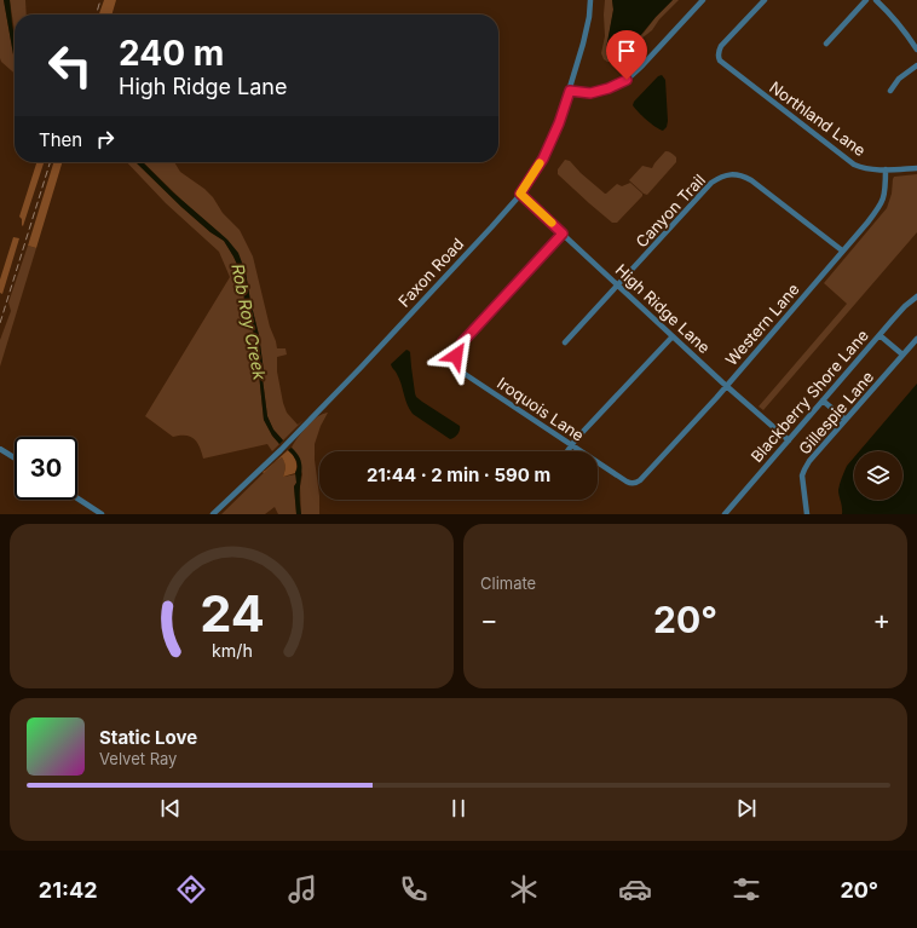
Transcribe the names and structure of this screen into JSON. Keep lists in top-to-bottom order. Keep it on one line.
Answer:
{"streets":{"street":["Northland Lane","Canyon Trail","Faxon Road","High Ridge Lane","Western Lane","Blackberry Shore Lane","Iroquois Lane","Gillespie Lane"]},"crossings":[["Northland Lane","Western Lane"],["Canyon Trail","High Ridge Lane"],["Canyon Trail","Western Lane"],["Faxon Road","High Ridge Lane"],["High Ridge Lane","Western Lane"],["High Ridge Lane","Blackberry Shore Lane"],["High Ridge Lane","Iroquois Lane"],["Western Lane","Iroquois Lane"]],"water":["Rob Roy Creek"],"page":{"turn":["240 m","High Ridge Lane"],"then":"Then","limit":"30","trip":"21:44 · 2 min · 590 m","tile":"Climate","heat":["−","20°","+"],"song":["Static Love","Velvet Ray"],"tabs":["21:42","20°"],"gauge":["24","km/h"]}}
